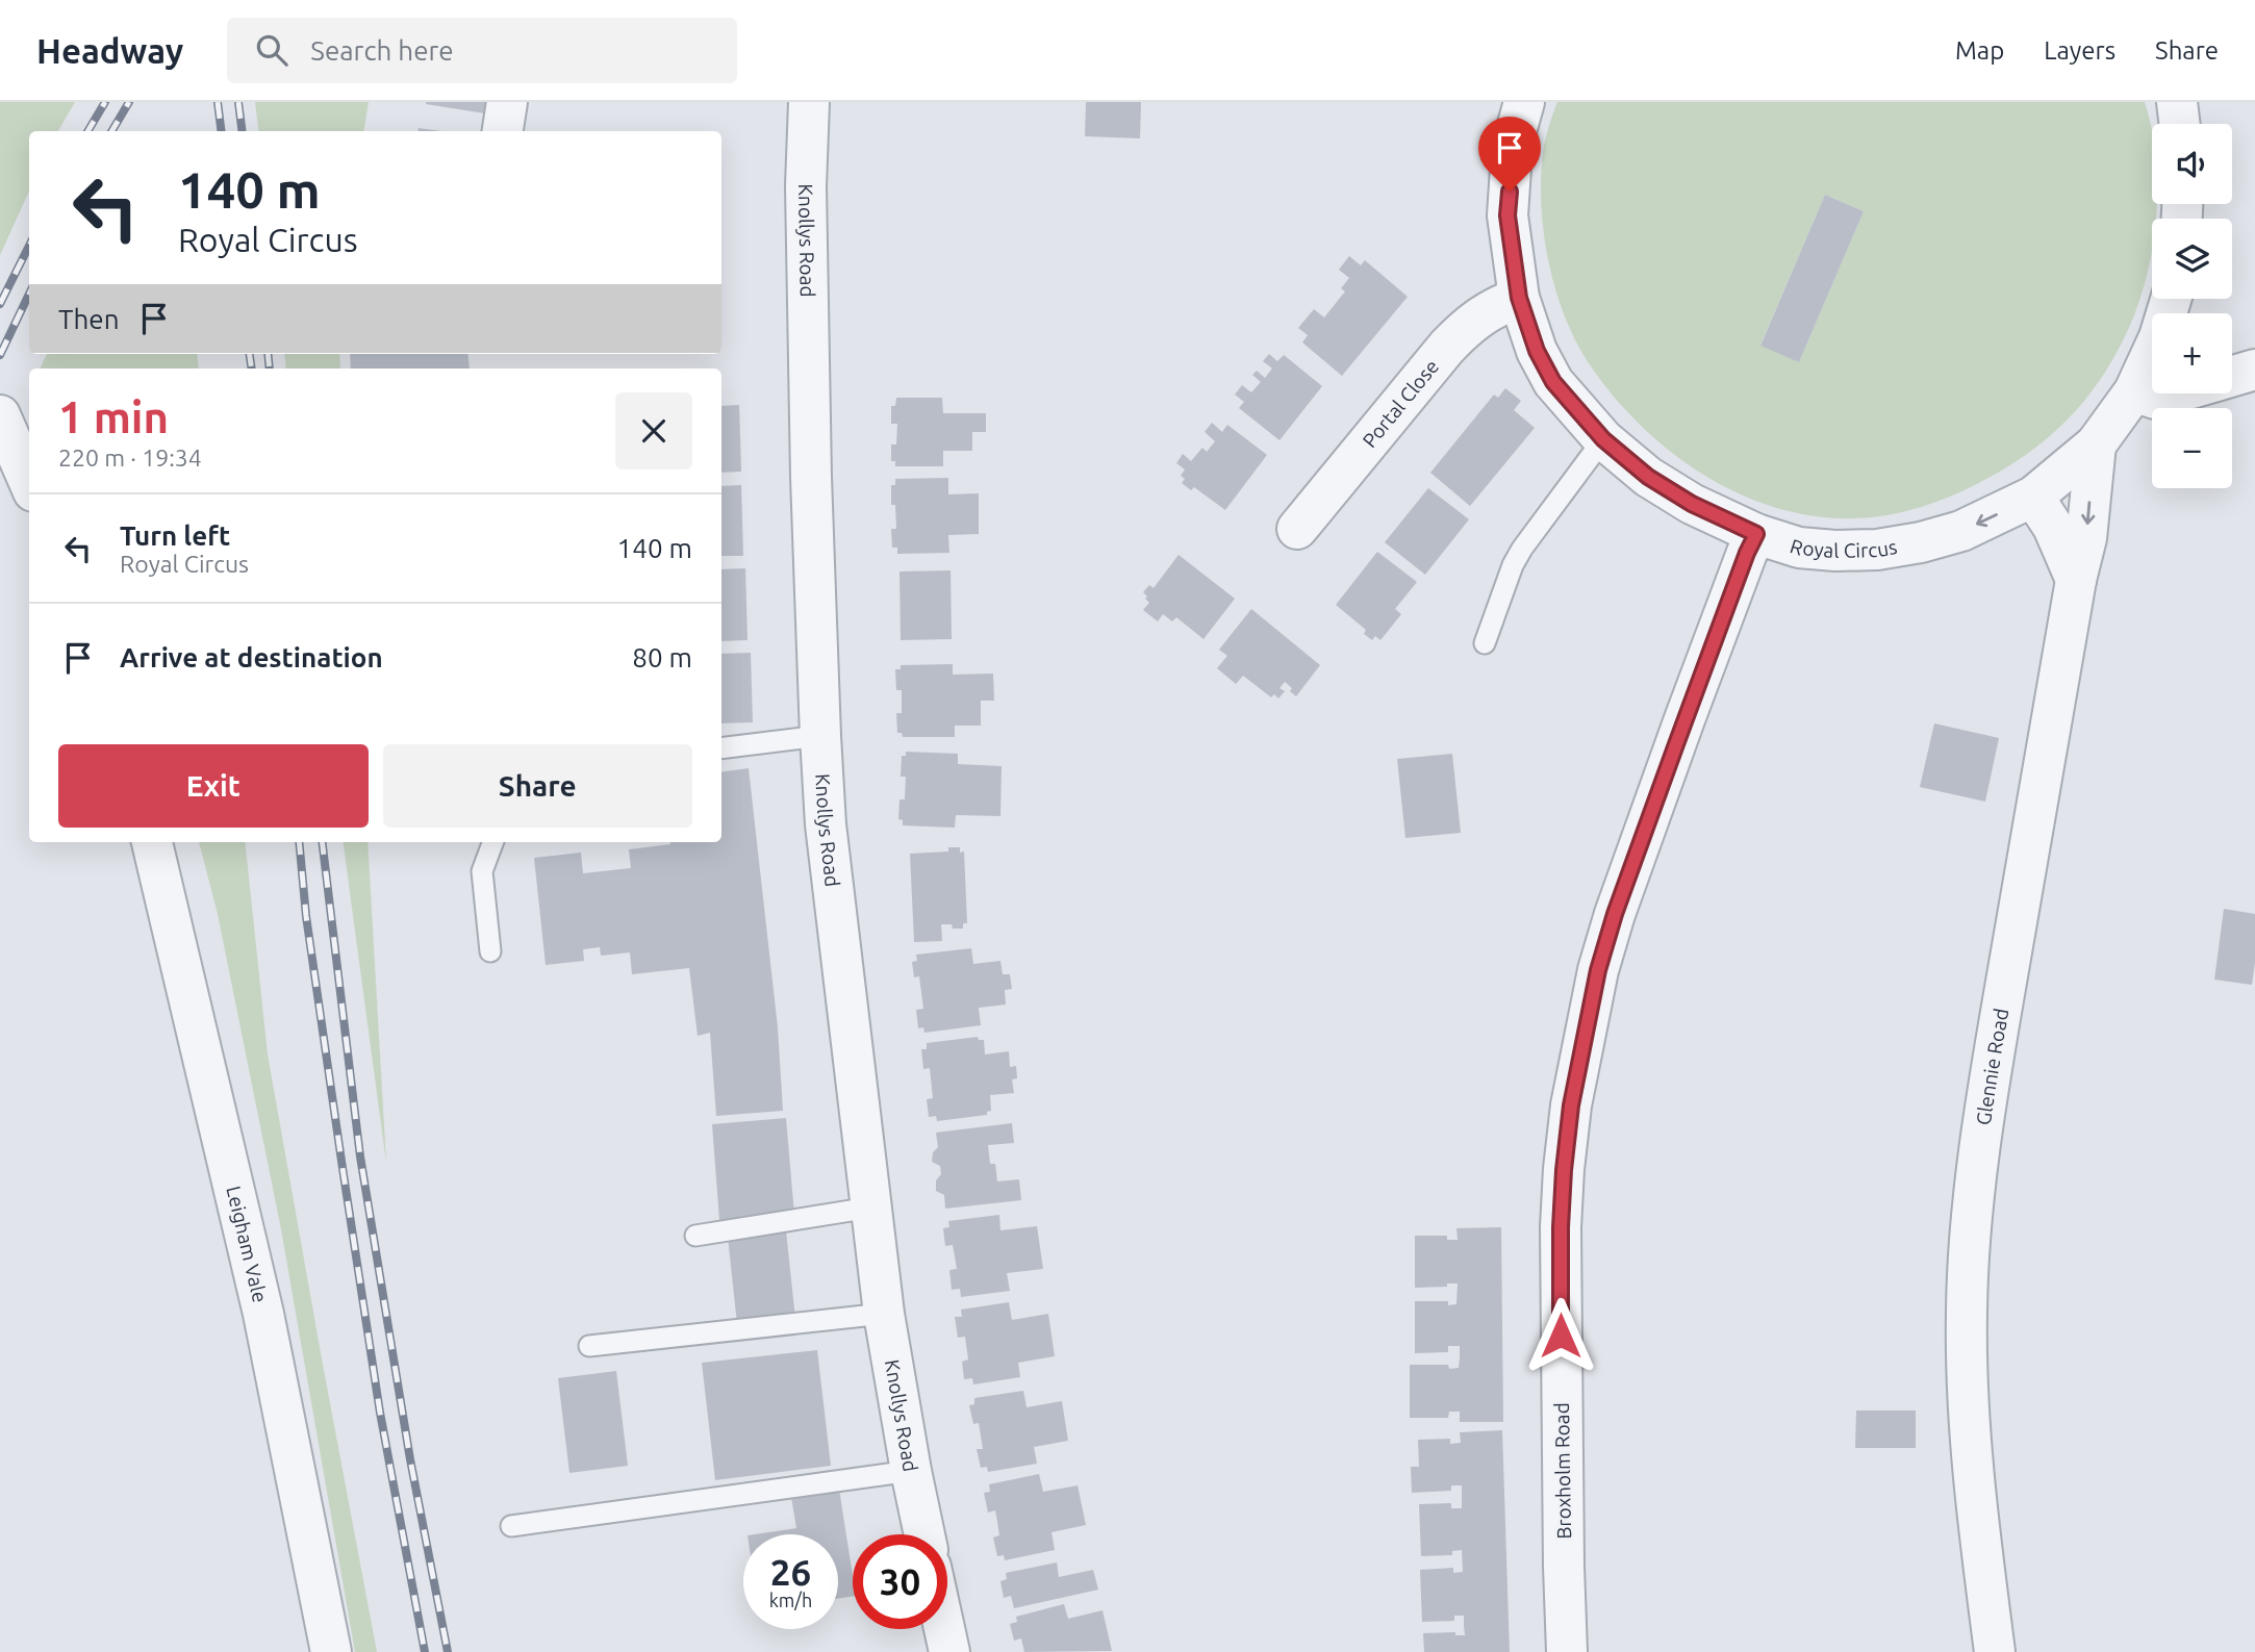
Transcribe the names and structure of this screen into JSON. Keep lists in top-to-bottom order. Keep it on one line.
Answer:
{"streets":{"street":["Knollys Road","Portal Close","Royal Circus","Glennie Road","Leigham Vale","Broxholm Road"]},"crossings":[["Portal Close","Royal Circus"],["Royal Circus","Glennie Road"],["Royal Circus","Broxholm Road"]],"page":{"header":"Headway","search":"Search here","nav":["Map","Layers","Share"],"map_buttons":["+","−"],"turn":["140 m","Royal Circus"],"then":"Then","heading":["1 min","220 m · 19:34"],"list":[{"name":"Turn left","note":"Royal Circus","value":"140 m"},{"name":"Arrive at destination","value":"80 m"}],"buttons":["Exit","Share"],"speed":"26 km/h","limit":"30"}}
